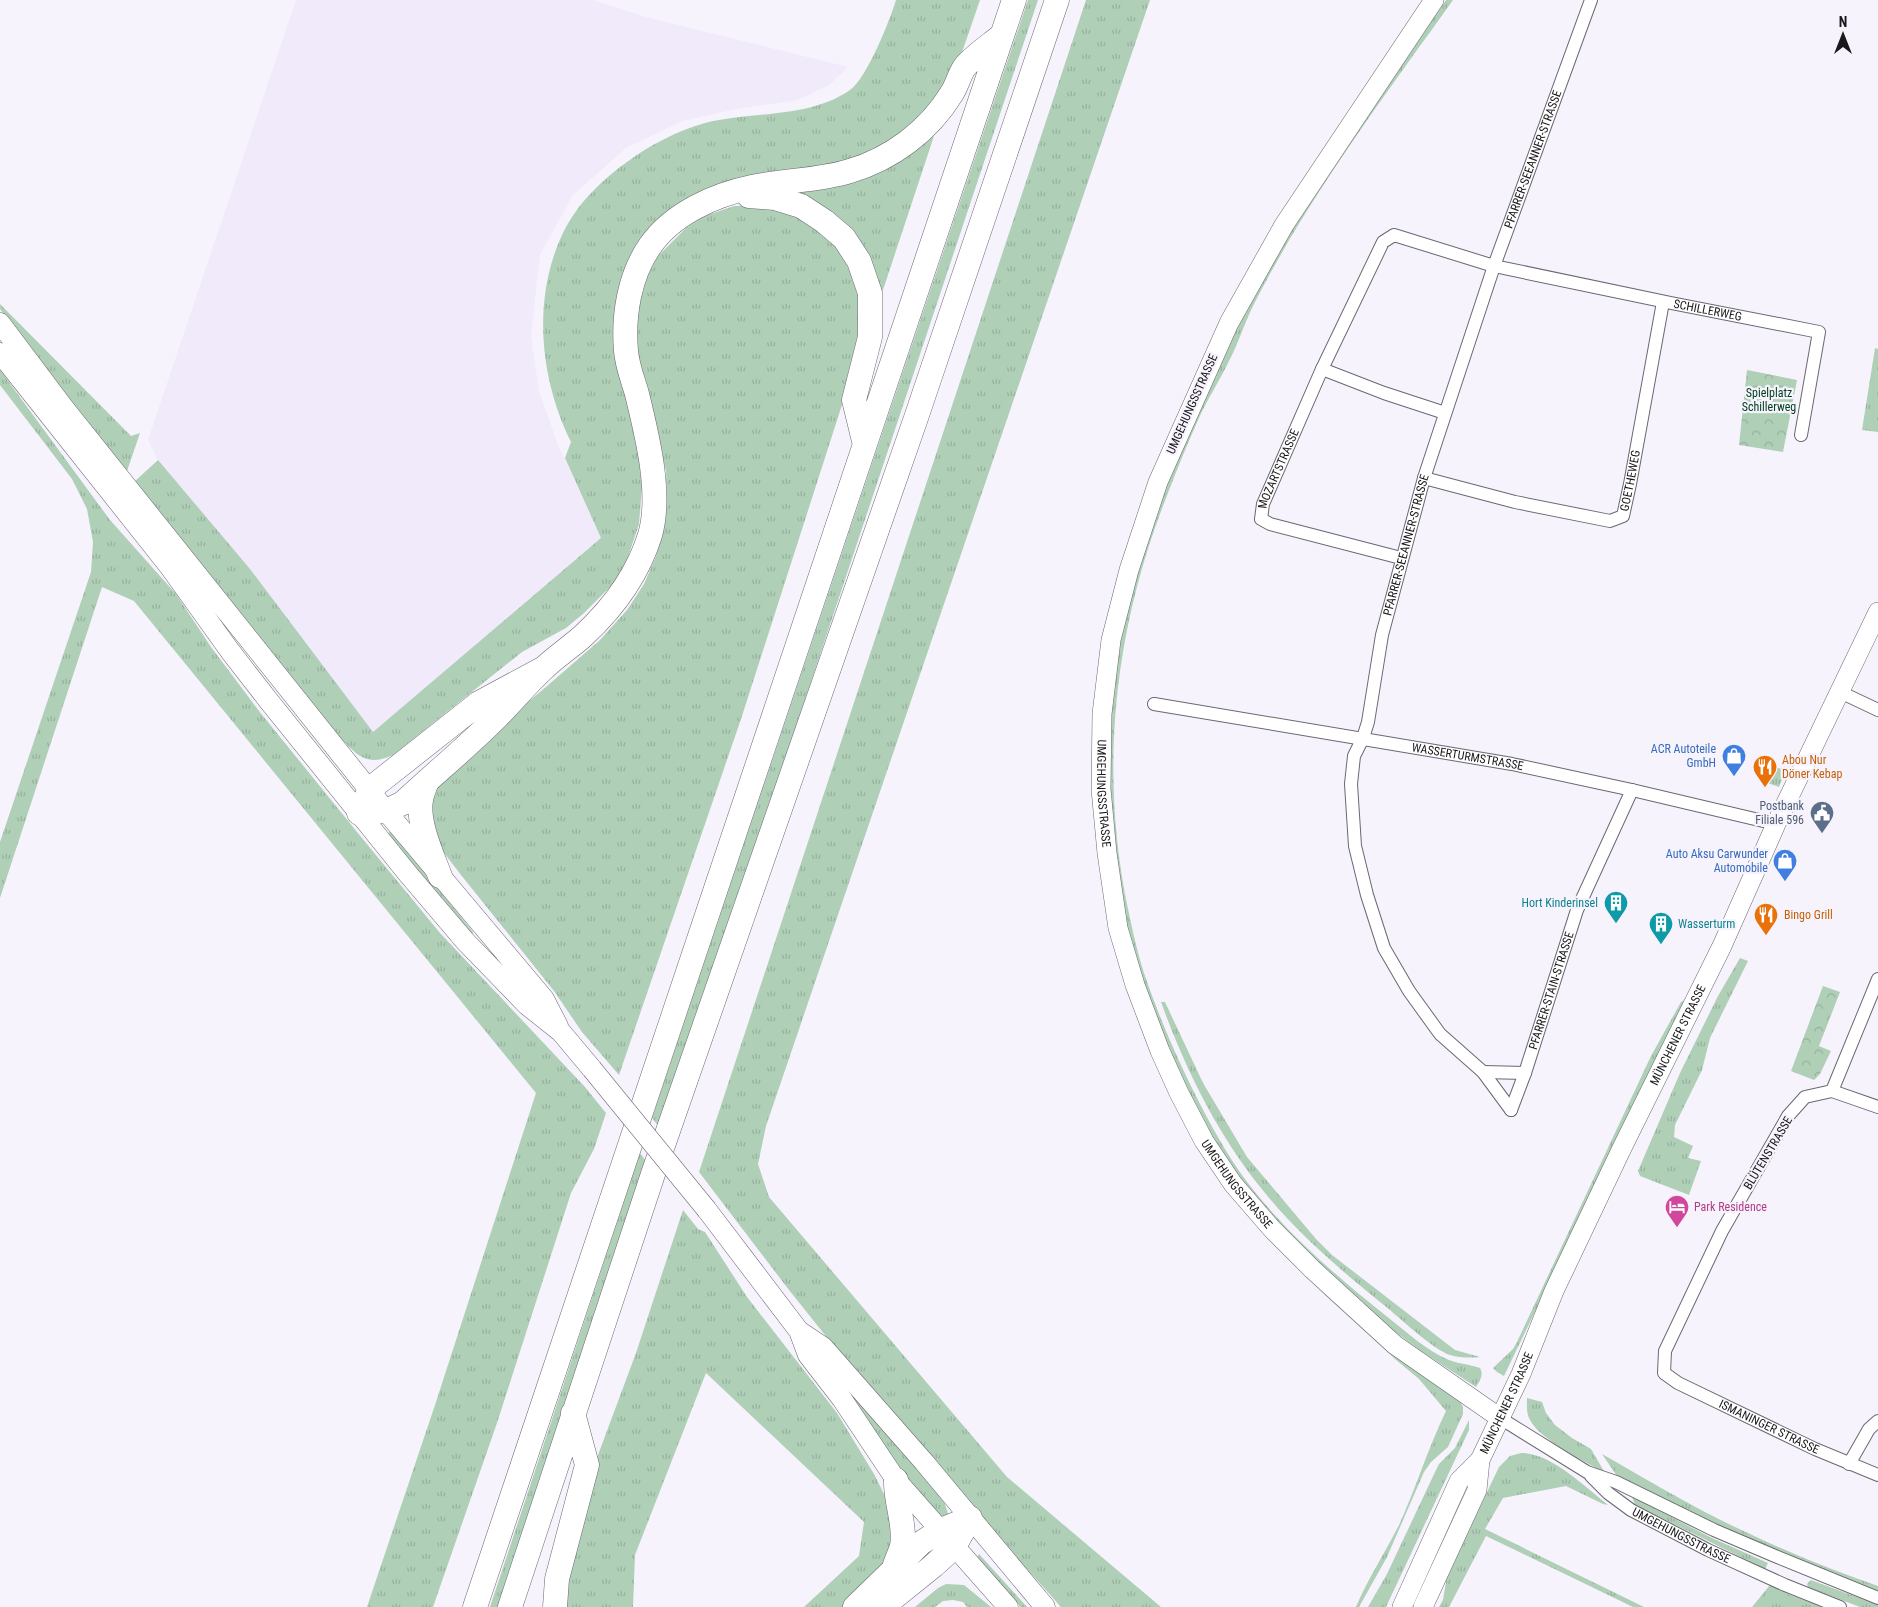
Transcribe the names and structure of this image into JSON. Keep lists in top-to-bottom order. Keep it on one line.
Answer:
{"streets":{"street":["PFARRER-SEEANNER-STRASSE","SCHILLERWEG","UMGEHUNGSSTRASSE","MOZARTSTRASSE","GOETHEWEG","WASSERTURMSTRASSE","PFARRER-STAIN-STRASSE","MÜNCHENER STRASSE","BLÜTENSTRASSE","ISMANINGER STRASSE"]},"crossings":[["PFARRER-SEEANNER-STRASSE","SCHILLERWEG"],["PFARRER-SEEANNER-STRASSE","MOZARTSTRASSE"],["PFARRER-SEEANNER-STRASSE","GOETHEWEG"],["PFARRER-SEEANNER-STRASSE","WASSERTURMSTRASSE"],["PFARRER-SEEANNER-STRASSE","PFARRER-STAIN-STRASSE"],["SCHILLERWEG","MOZARTSTRASSE"],["SCHILLERWEG","GOETHEWEG"],["UMGEHUNGSSTRASSE","MÜNCHENER STRASSE"],["WASSERTURMSTRASSE","PFARRER-STAIN-STRASSE"],["WASSERTURMSTRASSE","MÜNCHENER STRASSE"],["BLÜTENSTRASSE","ISMANINGER STRASSE"]],"parks":["Spielplatz Schillerweg"],"places":{"shop":["ACR Autoteile GmbH","Auto Aksu Carwunder Automobile"],"restaurant":["Abou Nur Döner Kebap","Bingo Grill"],"public building":["Postbank Filiale 596"],"building":["Hort Kinderinsel","Wasserturm"],"hotel":["Park Residence"]},"north":"top"}
